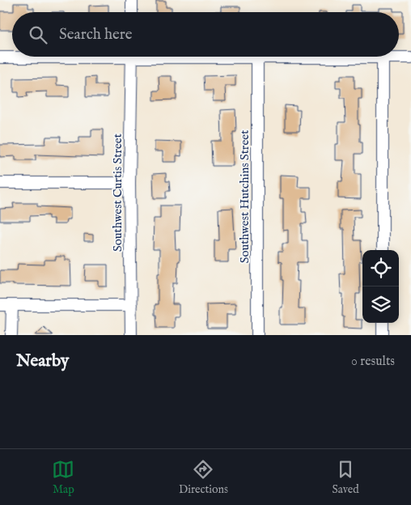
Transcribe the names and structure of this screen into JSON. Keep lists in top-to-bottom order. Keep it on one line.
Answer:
{"streets":{"street":["Southwest Curtis Street","Southwest Hutchins Street"]},"page":{"search":"Search here","heading":["Nearby","0 results"],"nav":["Map","Directions","Saved"]}}
